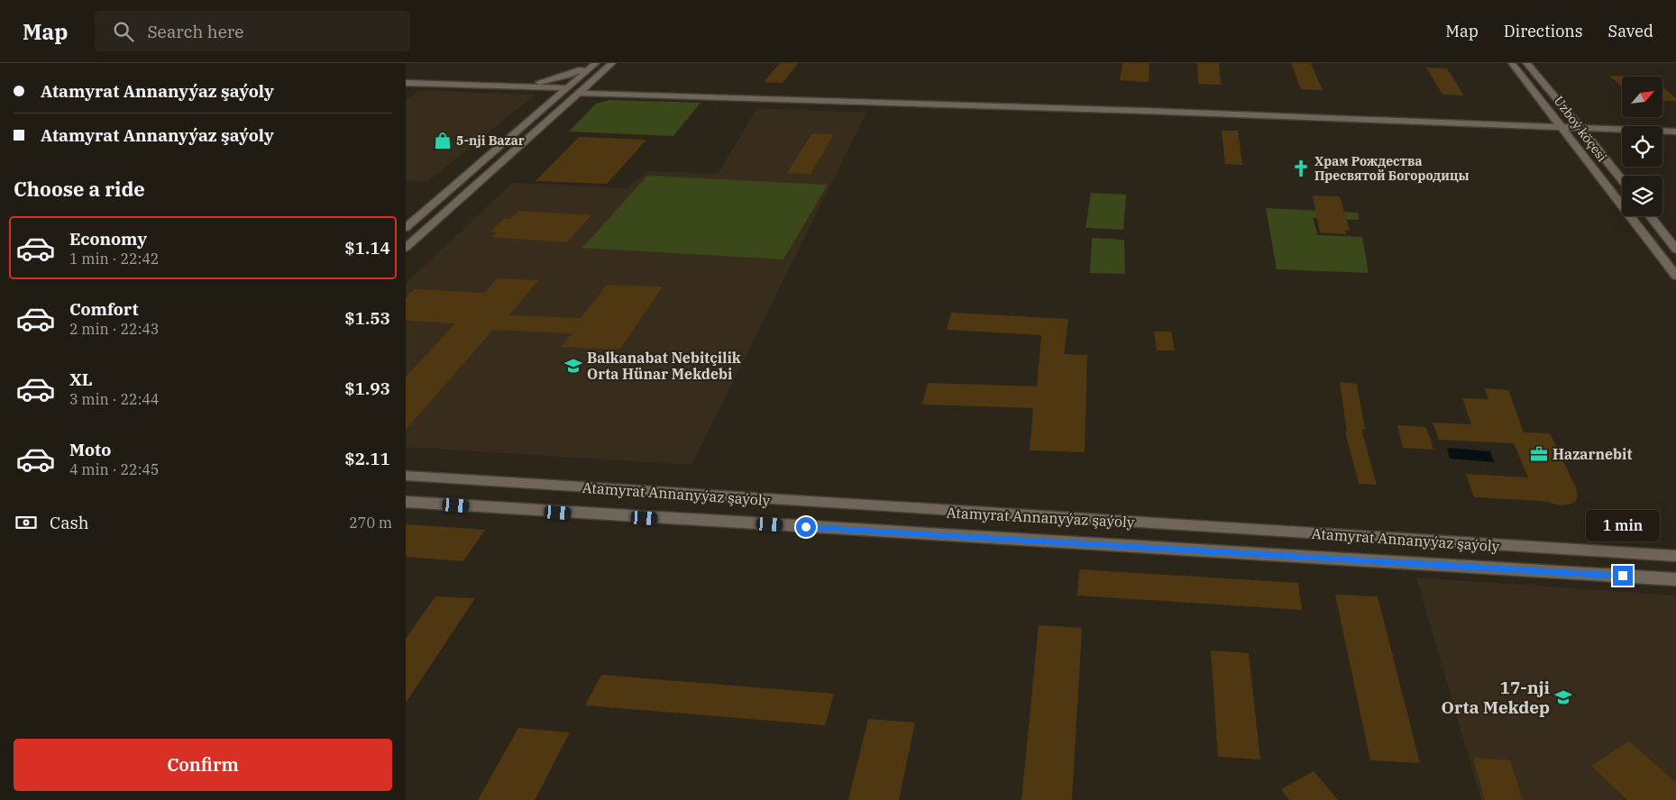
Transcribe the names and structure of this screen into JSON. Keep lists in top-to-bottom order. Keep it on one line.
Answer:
{"streets":{"street":["Uzboý köçesi","Atamyrat Annanyýaz şaýoly"]},"places":{"shop":["5-nji Bazar"],"church":["Храм Рождества Пресвятой Богородицы"],"school or university":["Balkanabat Nebitçilik Orta Hünar Mekdebi","17-nji Orta Mekdep"],"office":["Hazarnebit"]},"north":"top right","page":{"header":"Map","search":"Search here","nav":["Map","Directions","Saved"],"banner":["Atamyrat Annanyýaz şaýoly","Atamyrat Annanyýaz şaýoly"],"heading":"Choose a ride","list":[{"name":"Economy","note":"1 min · 22:42","value":"$1.14"},{"name":"Comfort","note":"2 min · 22:43","value":"$1.53"},{"name":"XL","note":"3 min · 22:44","value":"$1.93"},{"name":"Moto","note":"4 min · 22:45","value":"$2.11"}],"pay":["Cash","270 m"],"bubble":"1 min","buttons":"Confirm"}}
